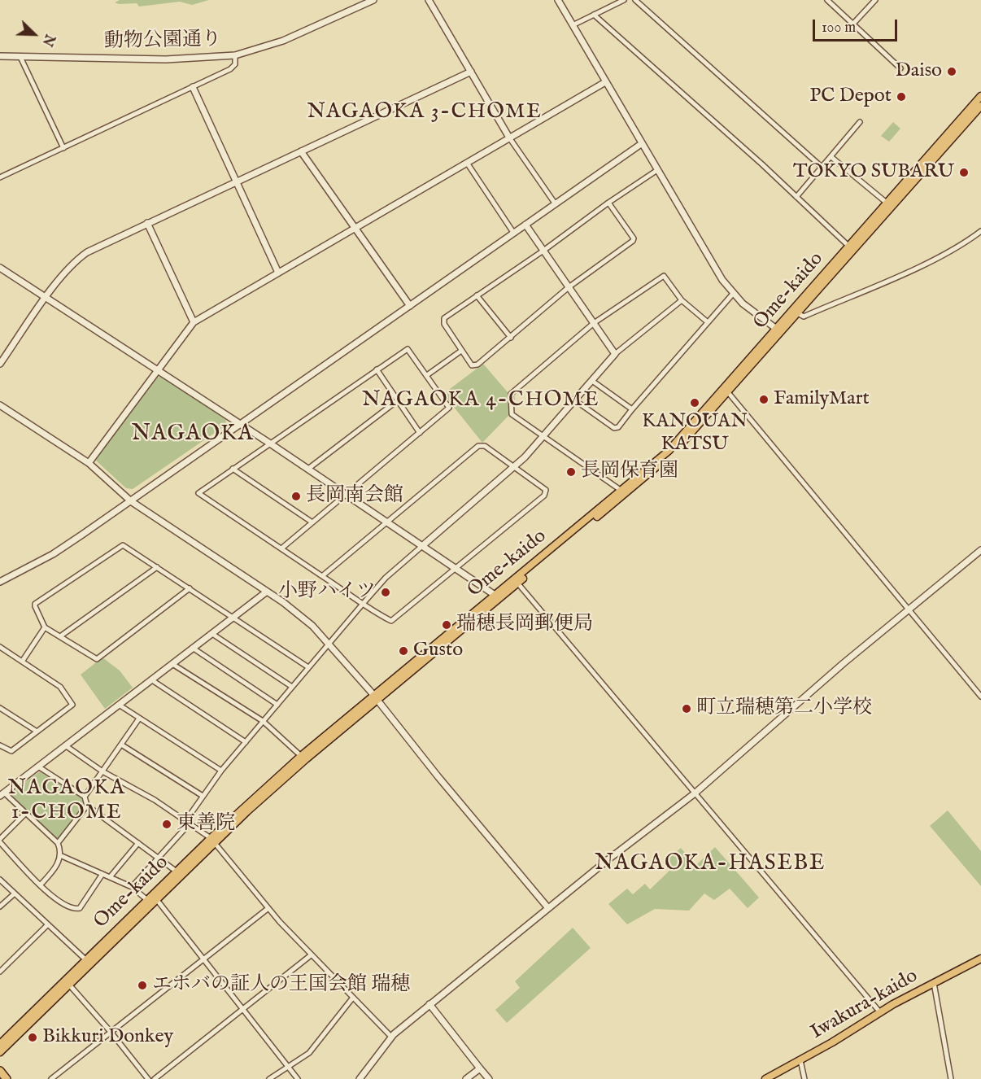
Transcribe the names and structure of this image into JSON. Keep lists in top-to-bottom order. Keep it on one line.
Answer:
{"streets":{"main road":["Ome-kaido","Iwakura-kaido"],"street":["動物公園通り"]},"districts":["NAGAOKA 3-CHOME","NAGAOKA 4-CHOME","NAGAOKA","NAGAOKA 1-CHOME","NAGAOKA-HASEBE"],"places":["Daiso","PC Depot","TOKYO SUBARU","FamilyMart","KANOUAN KATSU","長岡保育園","長岡南会館","小野ハイツ","瑞穂長岡郵便局","Gusto","町立瑞穂第二小学校","東善院","エホバの証人の王国会館 瑞穂","Bikkuri Donkey"],"scale_bar":"100 m","north":"bottom right"}
